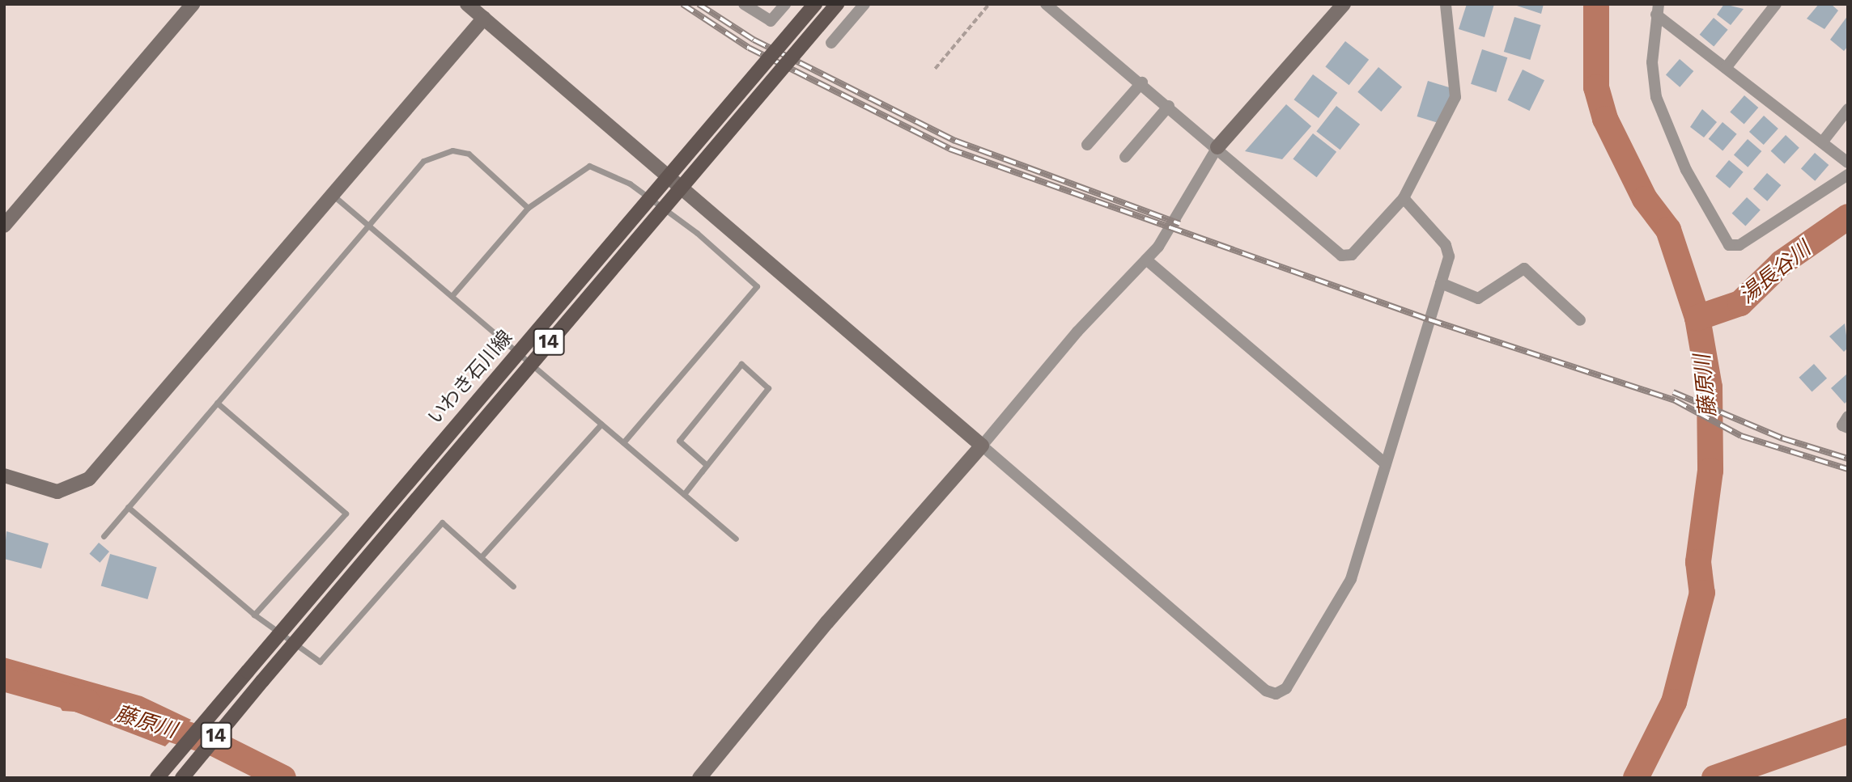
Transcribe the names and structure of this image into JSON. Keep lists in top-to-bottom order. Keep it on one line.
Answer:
{"streets":{"main road":["14","いわき石川線"]},"water":["湯長谷川","藤原川"]}
